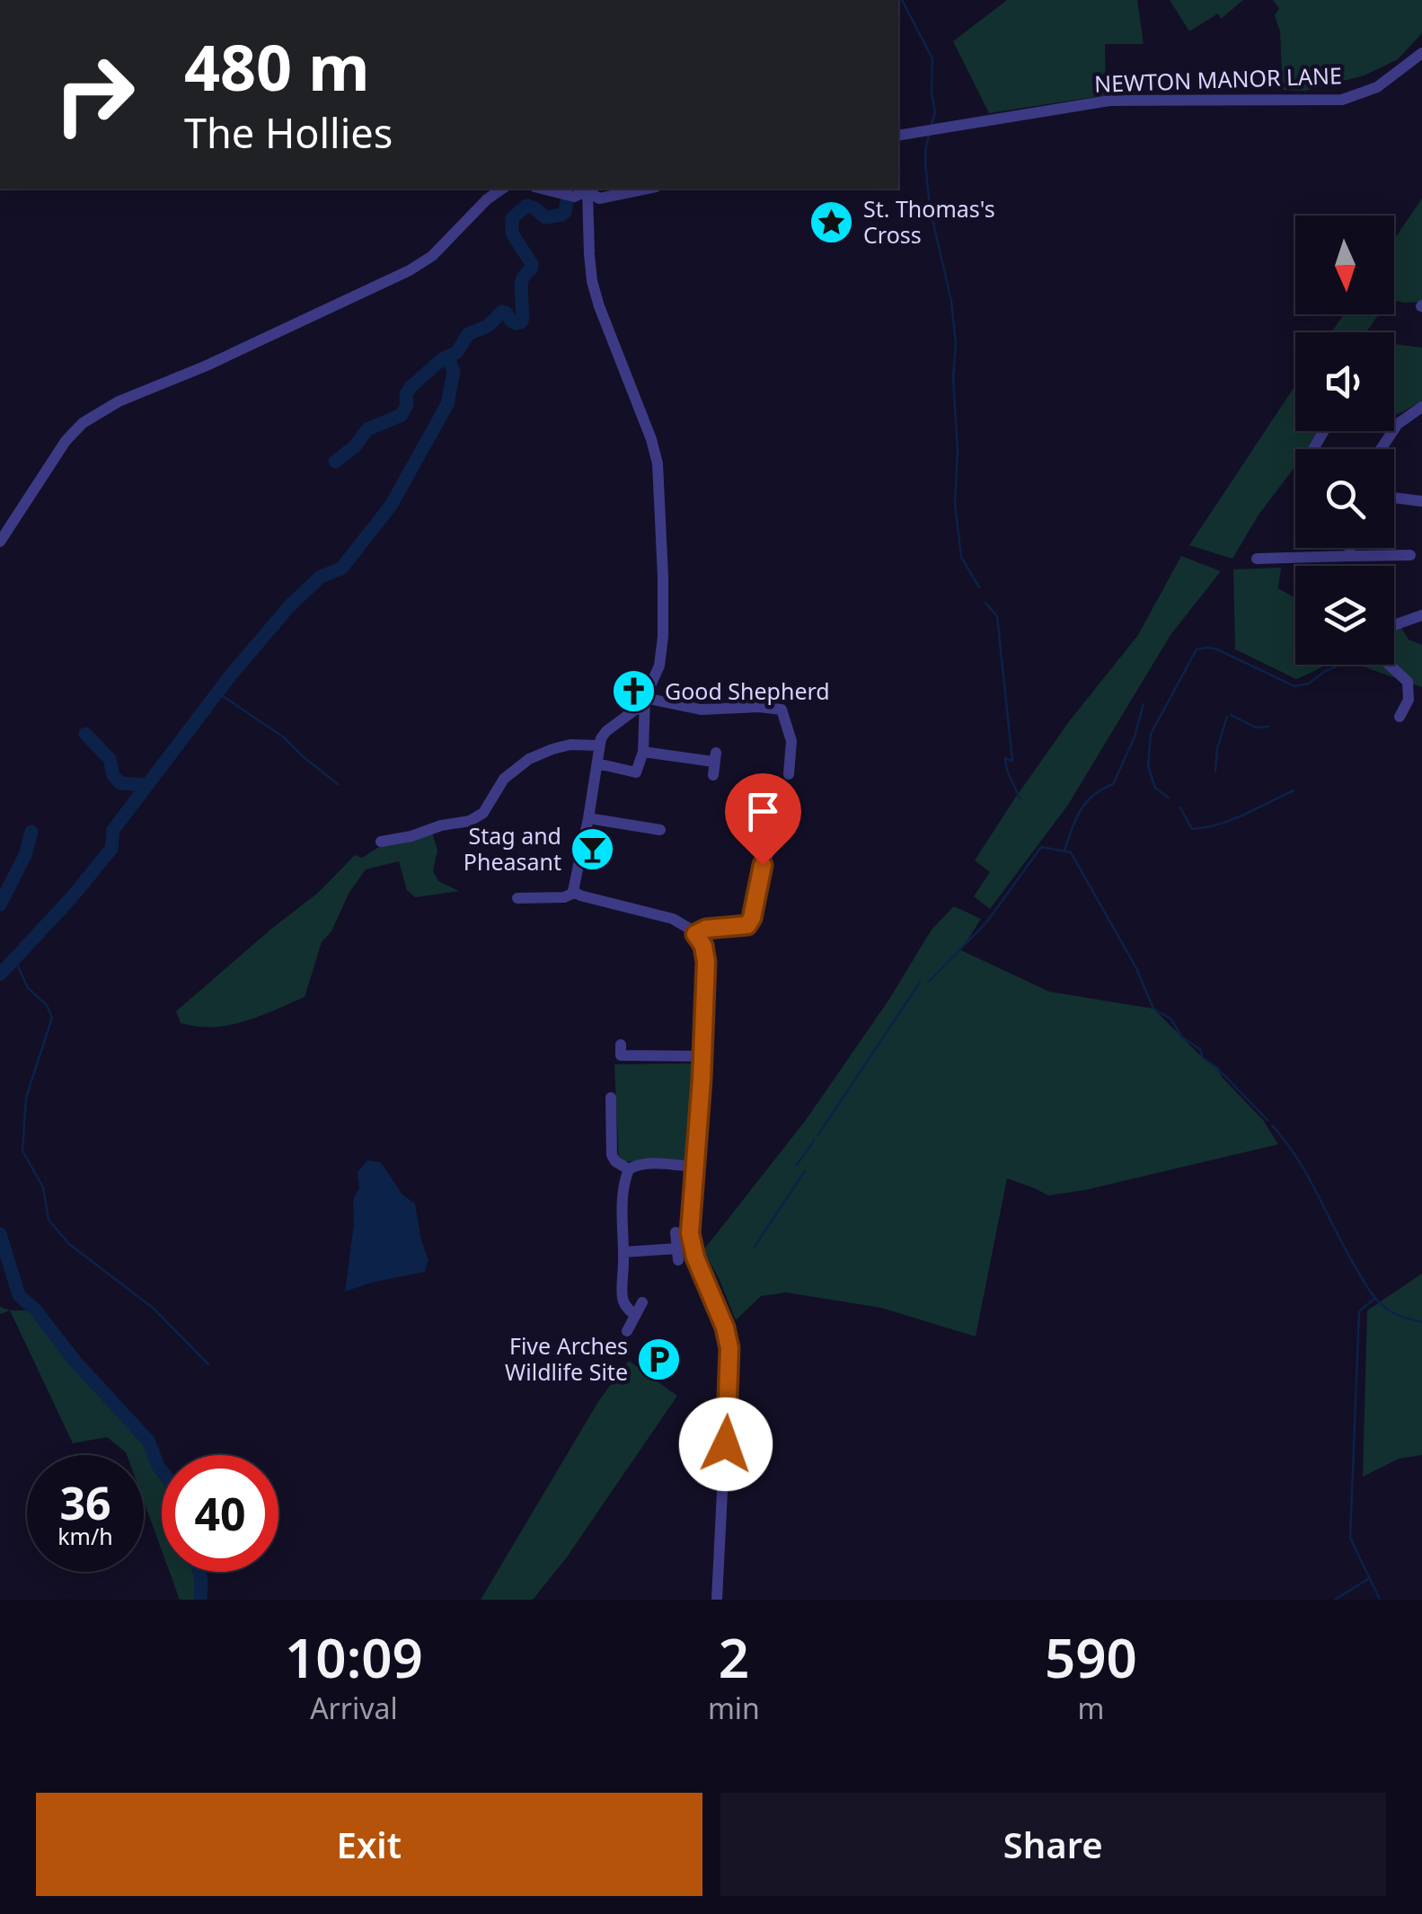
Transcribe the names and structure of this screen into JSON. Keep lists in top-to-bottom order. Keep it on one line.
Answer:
{"streets":{"street":["NEWTON MANOR LANE"]},"places":{"place":["St. Thomas's Cross"],"church":["Good Shepherd"],"bar":["Stag and Pheasant"],"parking":["Five Arches Wildlife Site"]},"north":"bottom","page":{"turn":["480 m","The Hollies"],"speed":"36 km/h","limit":"40","eta":["10:09","Arrival","2","min","590","m"],"buttons":["Exit","Share"]}}
